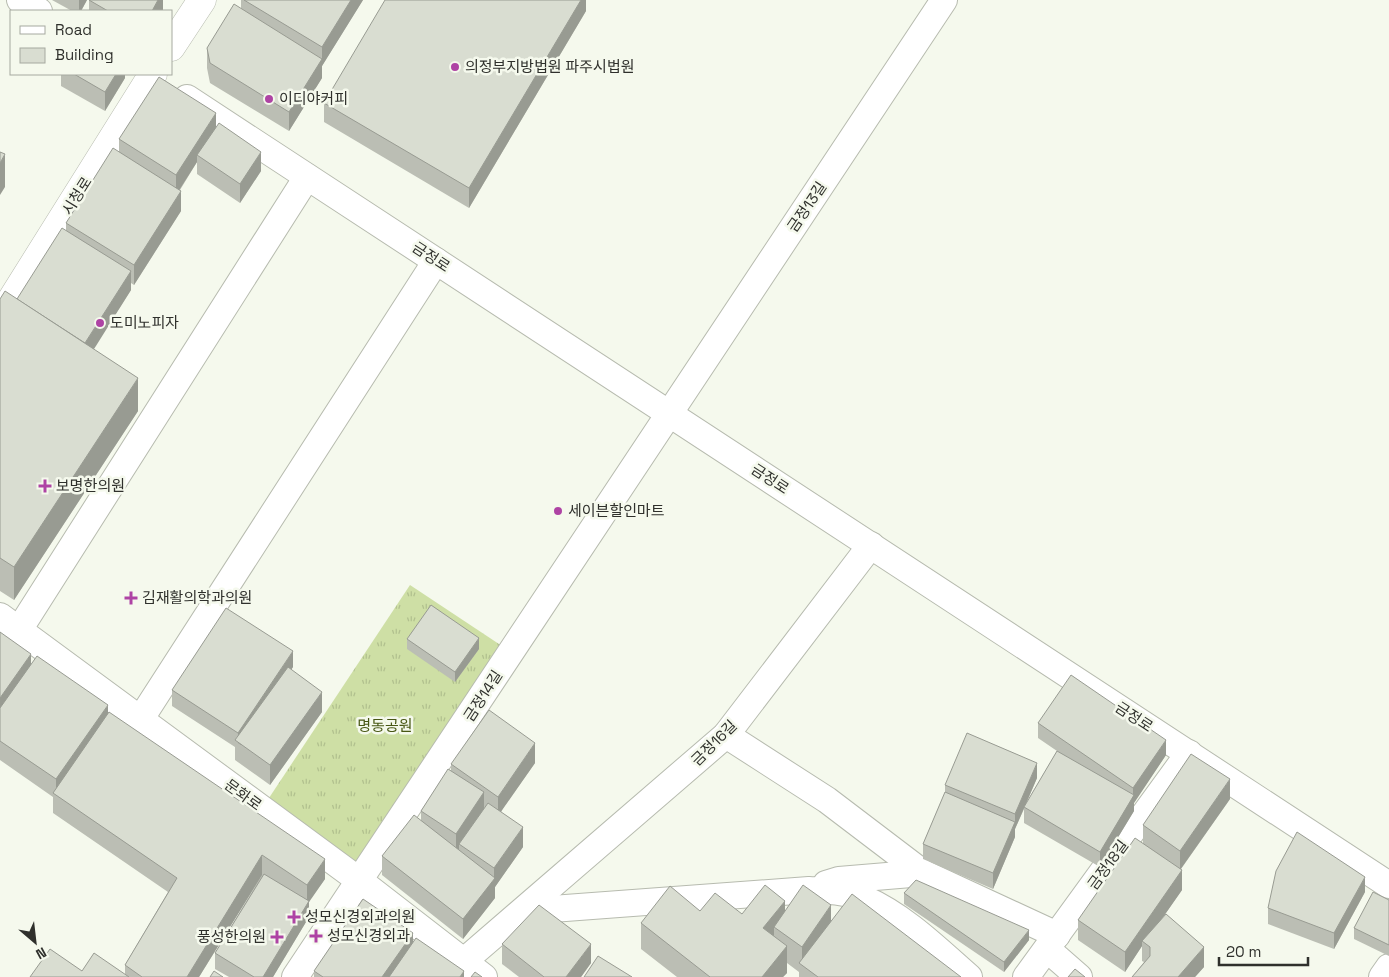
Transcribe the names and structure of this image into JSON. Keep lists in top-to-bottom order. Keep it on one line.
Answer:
{"streets":{"street":["시청로","금정13길","금정로","금정14길","금정16길","문화로","금정18길"]},"crossings":[["금정13길","금정로"],["금정13길","금정14길"],["금정로","금정14길"],["금정로","금정16길"],["금정로","금정18길"],["금정14길","문화로"],["금정16길","문화로"]],"parks":["명동공원"],"places":{"other":["의정부지방법원 파주시법원","이디야커피","도미노피자","세이븐할인마트"],"health":["보명한의원","김재활의학과의원","성모신경외과의원","성모신경외과","풍성한의원"]},"legend":["Road","Building"],"scale_bar":"20 m","north":"bottom right"}
